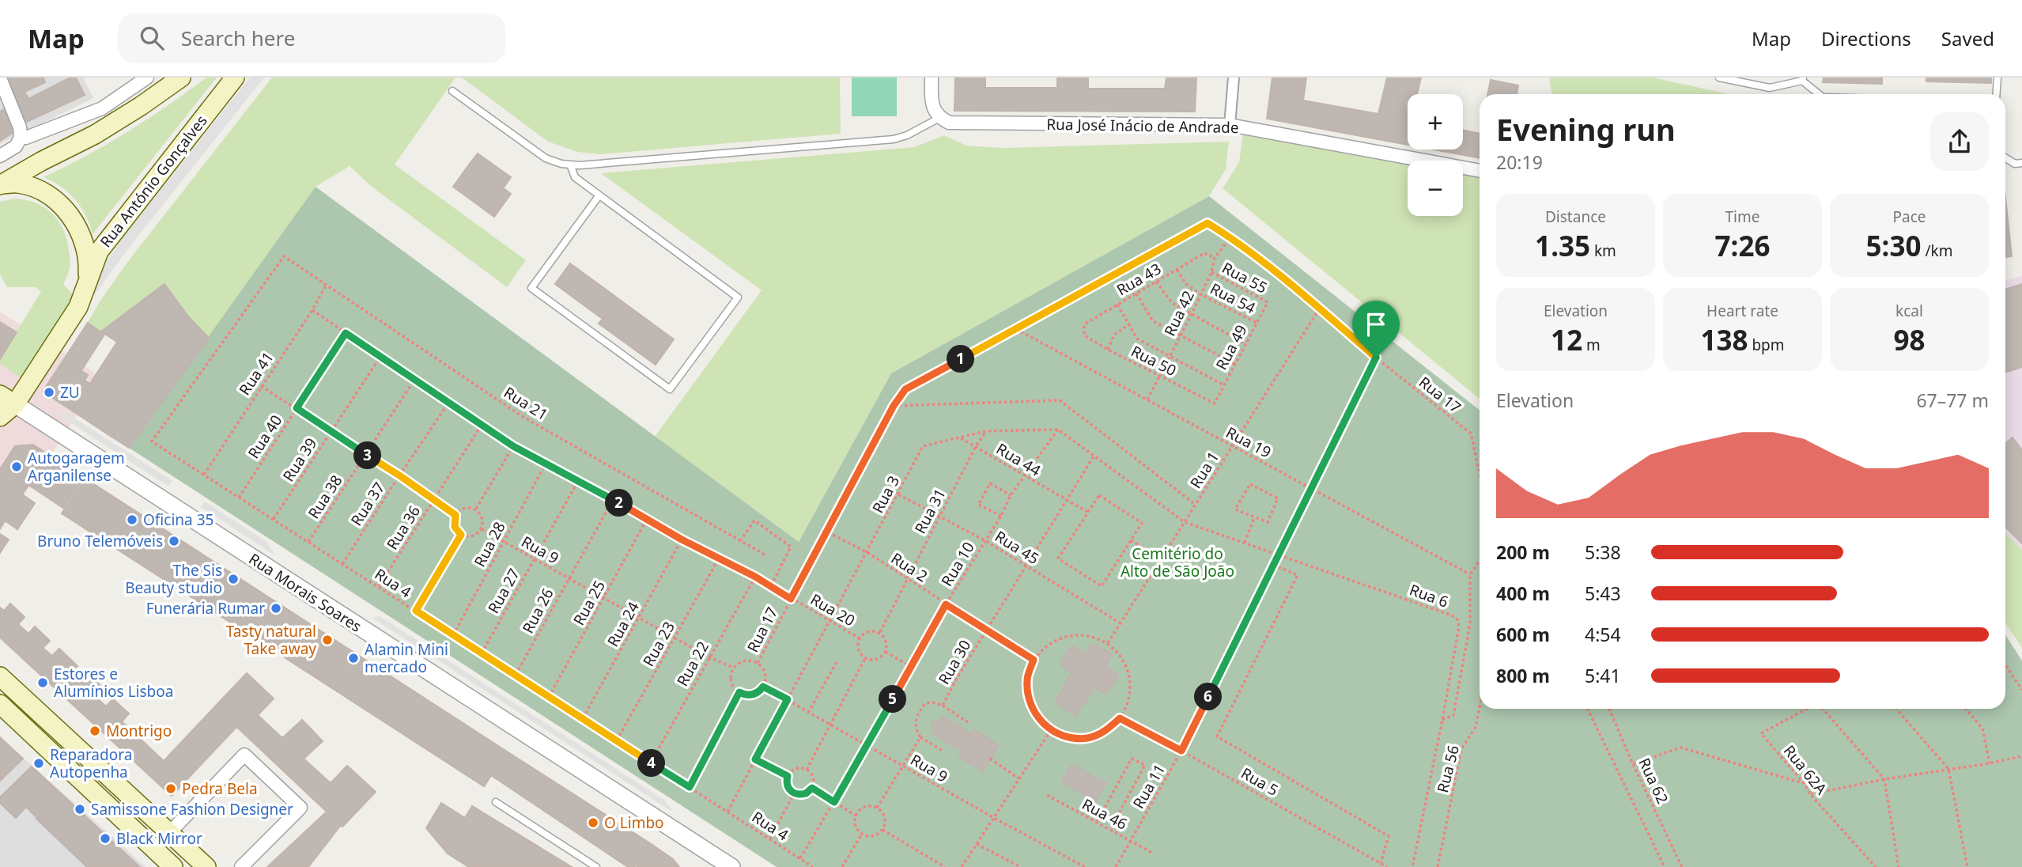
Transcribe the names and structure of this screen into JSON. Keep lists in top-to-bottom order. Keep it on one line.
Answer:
{"streets":{"main road":["Rua António Gonçalves"],"street":["Rua José Inácio de Andrade","Rua Morais Soares"],"path":["Rua 55","Rua 43","Rua 54","Rua 42","Rua 49","Rua 50","Rua 41","Rua 17","Rua 21","Rua 40","Rua 19","Rua 39","Rua 44","Rua 1","Rua 3","Rua 38","Rua 37","Rua 31","Rua 36","Rua 28","Rua 45","Rua 9","Rua 10","Rua 2","Rua 4","Rua 27","Rua 6","Rua 25","Rua 20","Rua 26","Rua 24","Rua 23","Rua 30","Rua 22","Rua 56","Rua 62A","Rua 62","Rua 5","Rua 11","Rua 46"]},"crossings":[["Rua António Gonçalves","Rua Morais Soares"],["Rua 55","Rua 42"],["Rua 55","Rua 49"],["Rua 43","Rua 54"],["Rua 43","Rua 42"],["Rua 43","Rua 50"],["Rua 54","Rua 42"],["Rua 54","Rua 49"],["Rua 42","Rua 50"],["Rua 42","Rua 17"],["Rua 42","Rua 19"],["Rua 49","Rua 50"],["Rua 41","Rua 21"],["Rua 41","Rua 4"],["Rua 41","Rua 20"],["Rua 17","Rua 19"],["Rua 17","Rua 1"],["Rua 17","Rua 9"],["Rua 17","Rua 2"],["Rua 17","Rua 20"],["Rua 17","Rua 11"],["Rua 21","Rua 4"],["Rua 40","Rua 4"],["Rua 40","Rua 20"],["Rua 19","Rua 1"],["Rua 19","Rua 11"],["Rua 39","Rua 4"],["Rua 39","Rua 20"],["Rua 44","Rua 3"],["Rua 44","Rua 31"],["Rua 44","Rua 10"],["Rua 44","Rua 30"],["Rua 1","Rua 45"],["Rua 1","Rua 2"],["Rua 1","Rua 6"],["Rua 1","Rua 5"],["Rua 3","Rua 31"],["Rua 3","Rua 45"],["Rua 3","Rua 9"],["Rua 3","Rua 10"],["Rua 3","Rua 2"],["Rua 3","Rua 4"],["Rua 3","Rua 20"],["Rua 38","Rua 4"],["Rua 38","Rua 20"],["Rua 37","Rua 4"],["Rua 37","Rua 20"],["Rua 31","Rua 45"],["Rua 31","Rua 2"],["Rua 31","Rua 20"],["Rua 36","Rua 4"],["Rua 36","Rua 20"],["Rua 28","Rua 9"],["Rua 28","Rua 4"],["Rua 28","Rua 20"],["Rua 45","Rua 10"],["Rua 45","Rua 30"],["Rua 9","Rua 10"],["Rua 9","Rua 27"],["Rua 9","Rua 25"],["Rua 9","Rua 26"],["Rua 9","Rua 24"],["Rua 9","Rua 23"],["Rua 9","Rua 22"],["Rua 10","Rua 2"],["Rua 10","Rua 4"],["Rua 2","Rua 30"],["Rua 2","Rua 5"],["Rua 4","Rua 27"],["Rua 4","Rua 25"],["Rua 4","Rua 26"],["Rua 4","Rua 24"],["Rua 4","Rua 23"],["Rua 4","Rua 22"],["Rua 27","Rua 20"],["Rua 6","Rua 11"],["Rua 25","Rua 20"],["Rua 20","Rua 26"],["Rua 20","Rua 24"],["Rua 20","Rua 23"],["Rua 20","Rua 22"],["Rua 5","Rua 11"],["Rua 11","Rua 46"]],"parks":["Cemitério do Alto de São João"],"places":["ZU","Autogaragem Arganilense","Oficina 35","Bruno Telemóveis","The Sis Beauty studio","Funerária Rumar","Tasty natural Take away","Alamin Mini mercado","Estores e Alumínios Lisboa","Montrigo","Reparadora Autopenha","Pedra Bela","Samissone Fashion Designer","O Limbo","Black Mirror"],"page":{"header":"Map","search":"Search here","nav":["Map","Directions","Saved"],"map_buttons":["+","−"],"heading":["Evening run","20:19"],"stats":[["Distance","1.35 km"],["Time","7:26"],["Pace","5:30 /km"],["Elevation","12 m"],["Heart rate","138 bpm"],["kcal","98"]],"pins":["1","3","2","6","5","4"],"chart":["Elevation","67–77 m"],"list":[{"name":"200 m","note":"5:38"},{"name":"400 m","note":"5:43"},{"name":"600 m","note":"4:54"},{"name":"800 m","note":"5:41"}]}}
